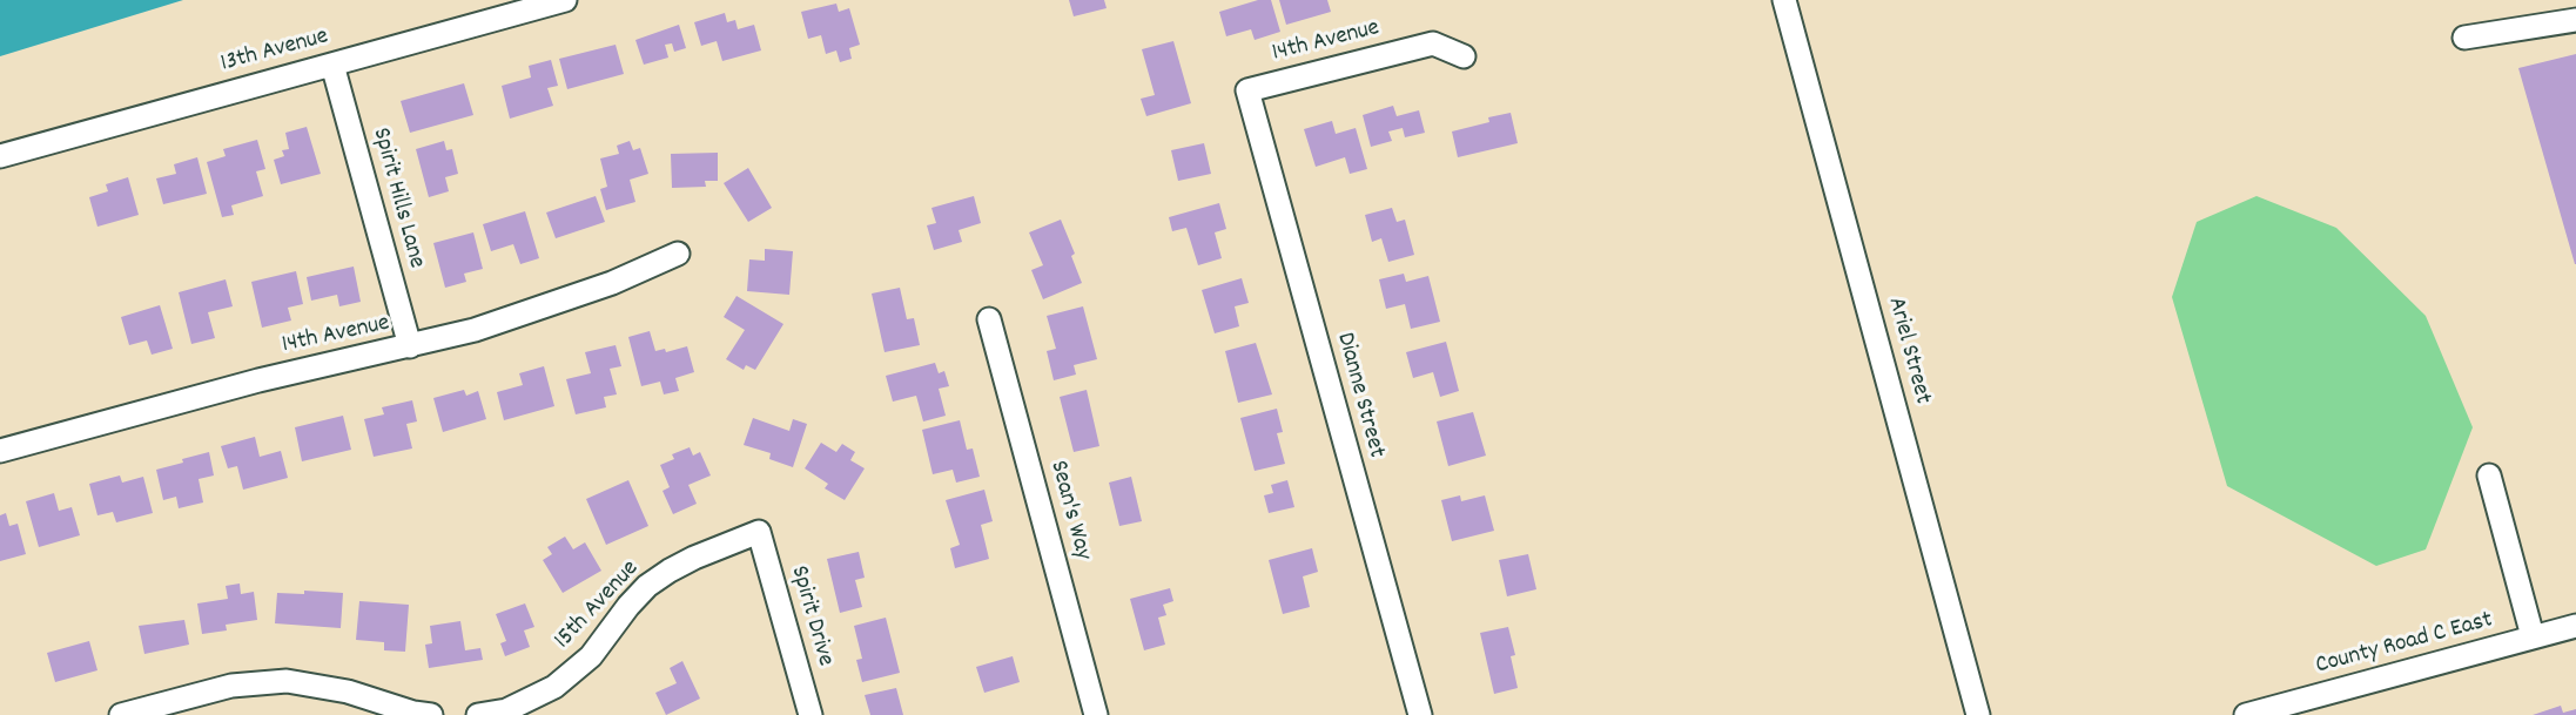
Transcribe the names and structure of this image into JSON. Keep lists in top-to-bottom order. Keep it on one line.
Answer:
{"streets":{"street":["14th Avenue","13th Avenue","Spirit Hills Lane","Ariel Street","Dianne Street","Sean's Way","15th Avenue","Spirit Drive","County Road C East"]},"crossings":[["14th Avenue","Spirit Hills Lane"],["14th Avenue","Dianne Street"],["13th Avenue","Spirit Hills Lane"],["15th Avenue","Spirit Drive"]]}
